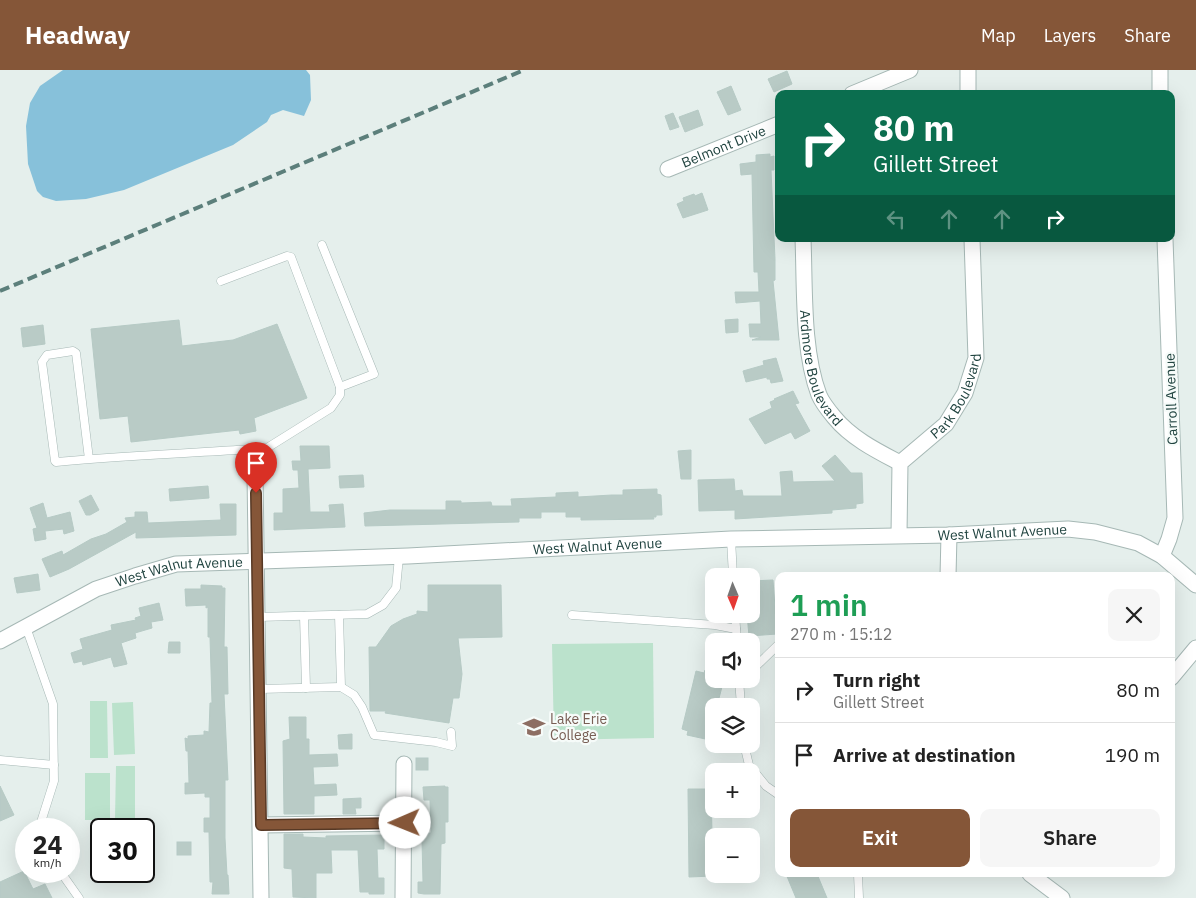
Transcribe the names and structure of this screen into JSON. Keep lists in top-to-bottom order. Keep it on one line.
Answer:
{"streets":{"street":["Belmont Drive","Ardmore Boulevard","Park Boulevard","Carroll Avenue","West Walnut Avenue"]},"crossings":[["Ardmore Boulevard","Park Boulevard"],["Carroll Avenue","West Walnut Avenue"]],"places":{"school or university":["Lake Erie College"]},"north":"bottom","page":{"header":"Headway","nav":["Map","Layers","Share"],"turn":["80 m","Gillett Street"],"map_buttons":["+","−"],"heading":["1 min","270 m · 15:12"],"list":[{"name":"Turn right","note":"Gillett Street","value":"80 m"},{"name":"Arrive at destination","value":"190 m"}],"buttons":["Exit","Share"],"speed":"24 km/h","limit":"30"}}
